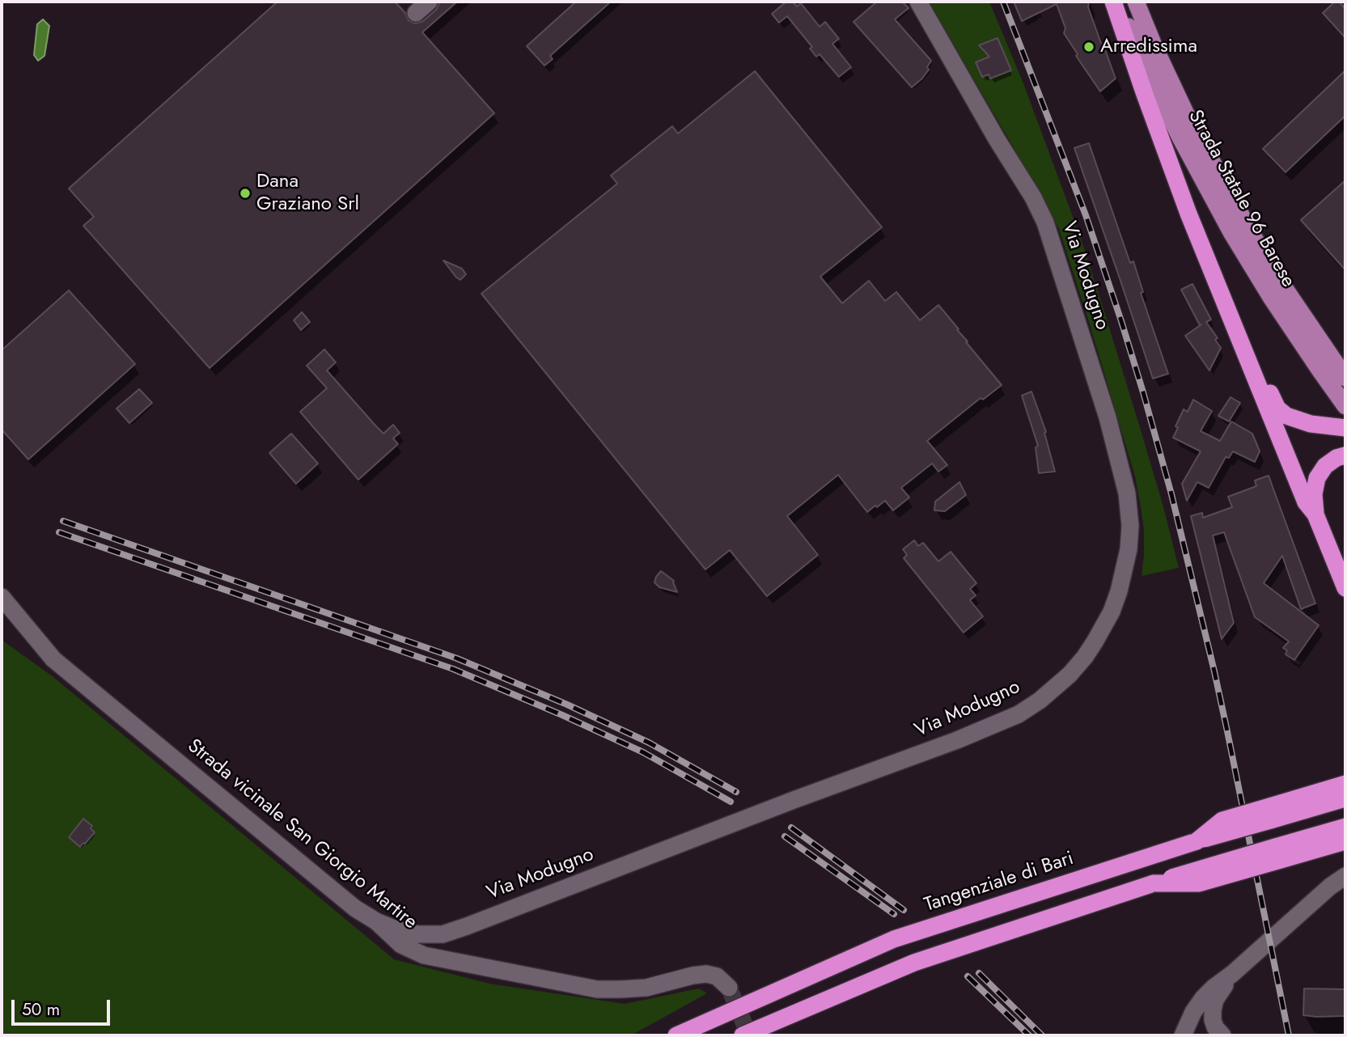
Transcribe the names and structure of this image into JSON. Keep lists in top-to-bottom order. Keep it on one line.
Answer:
{"streets":{"highway":["Tangenziale di Bari"],"main road":["Strada Statale 96 Barese"],"street":["Via Modugno","Strada vicinale San Giorgio Martire"]},"crossings":[["Via Modugno","Strada vicinale San Giorgio Martire"]],"places":["Arredissima","Dana Graziano Srl"],"scale_bar":"50 m"}
